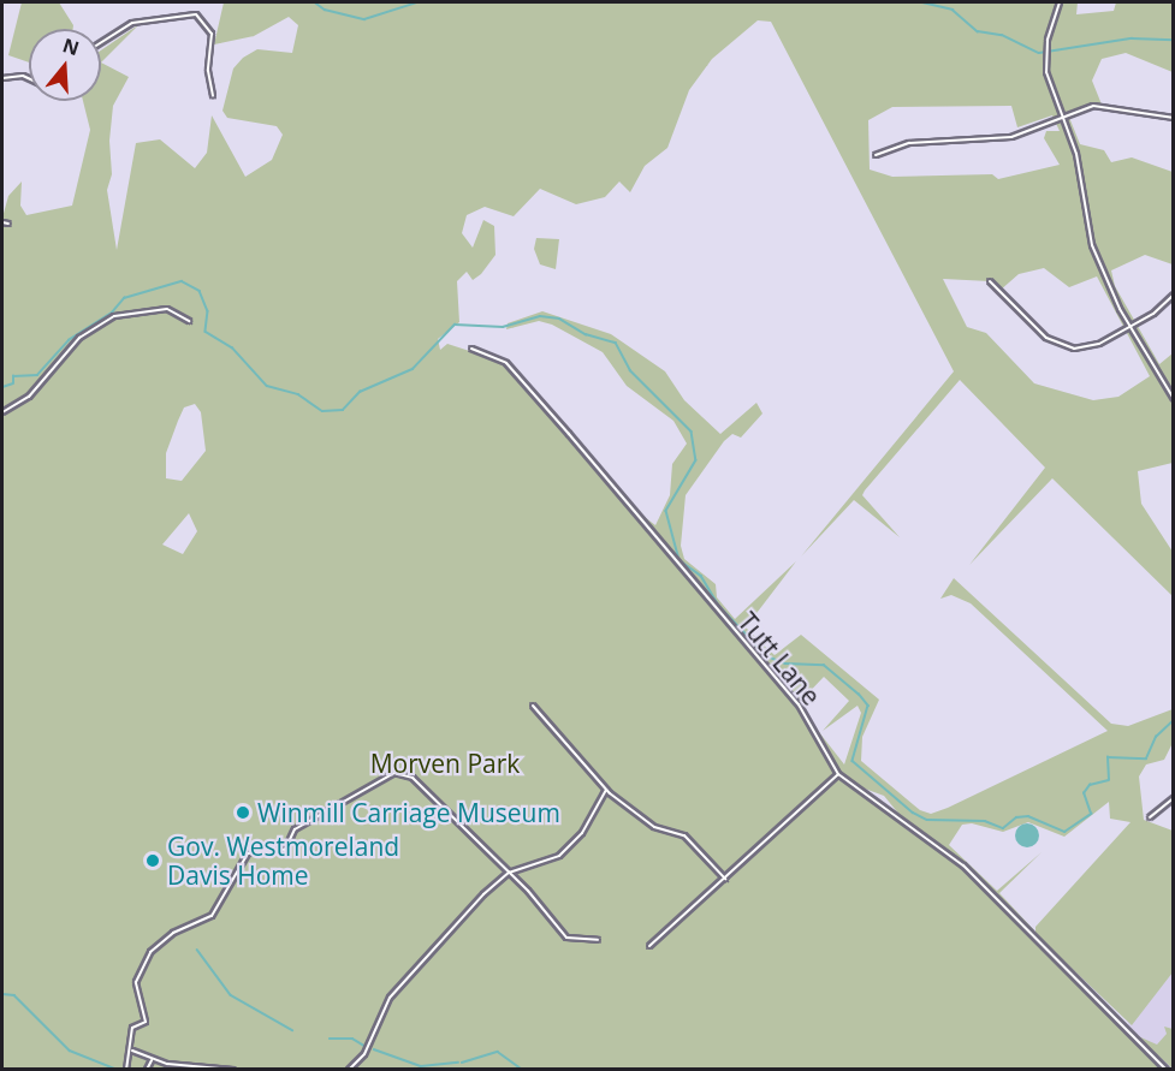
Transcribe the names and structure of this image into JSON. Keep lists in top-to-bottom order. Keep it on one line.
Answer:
{"streets":{"street":["Tutt Lane"]},"parks":["Morven Park"],"places":["Winmill Carriage Museum","Gov. Westmoreland Davis Home"],"north":"top"}
